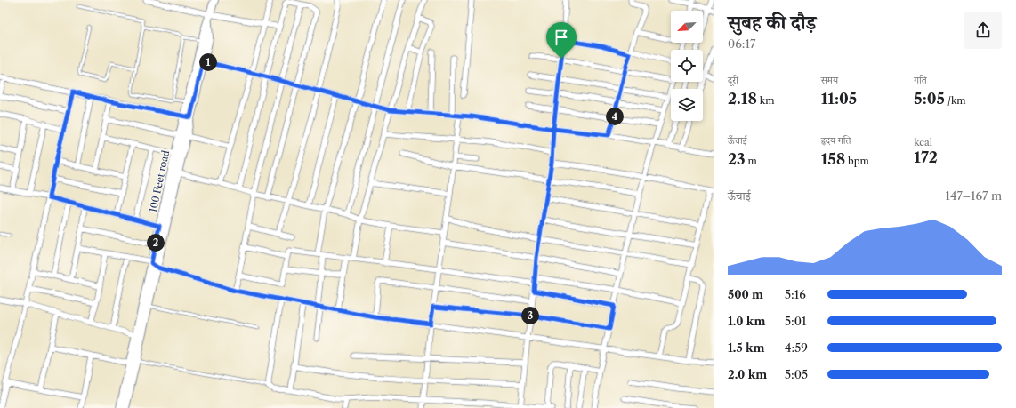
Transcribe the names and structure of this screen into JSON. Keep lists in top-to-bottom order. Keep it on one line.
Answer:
{"streets":{"street":["100 Feet road"]},"north":"bottom left","page":{"heading":["सुबह की दौड़","06:17"],"pins":["1","4","2","3"],"stats":[["दूरी","2.18 km"],["समय","11:05"],["गति","5:05 /km"],["ऊँचाई","23 m"],["हृदय गति","158 bpm"],["kcal","172"]],"chart":["ऊँचाई","147–167 m"],"list":[{"name":"500 m","note":"5:16"},{"name":"1.0 km","note":"5:01"},{"name":"1.5 km","note":"4:59"},{"name":"2.0 km","note":"5:05"}]}}
